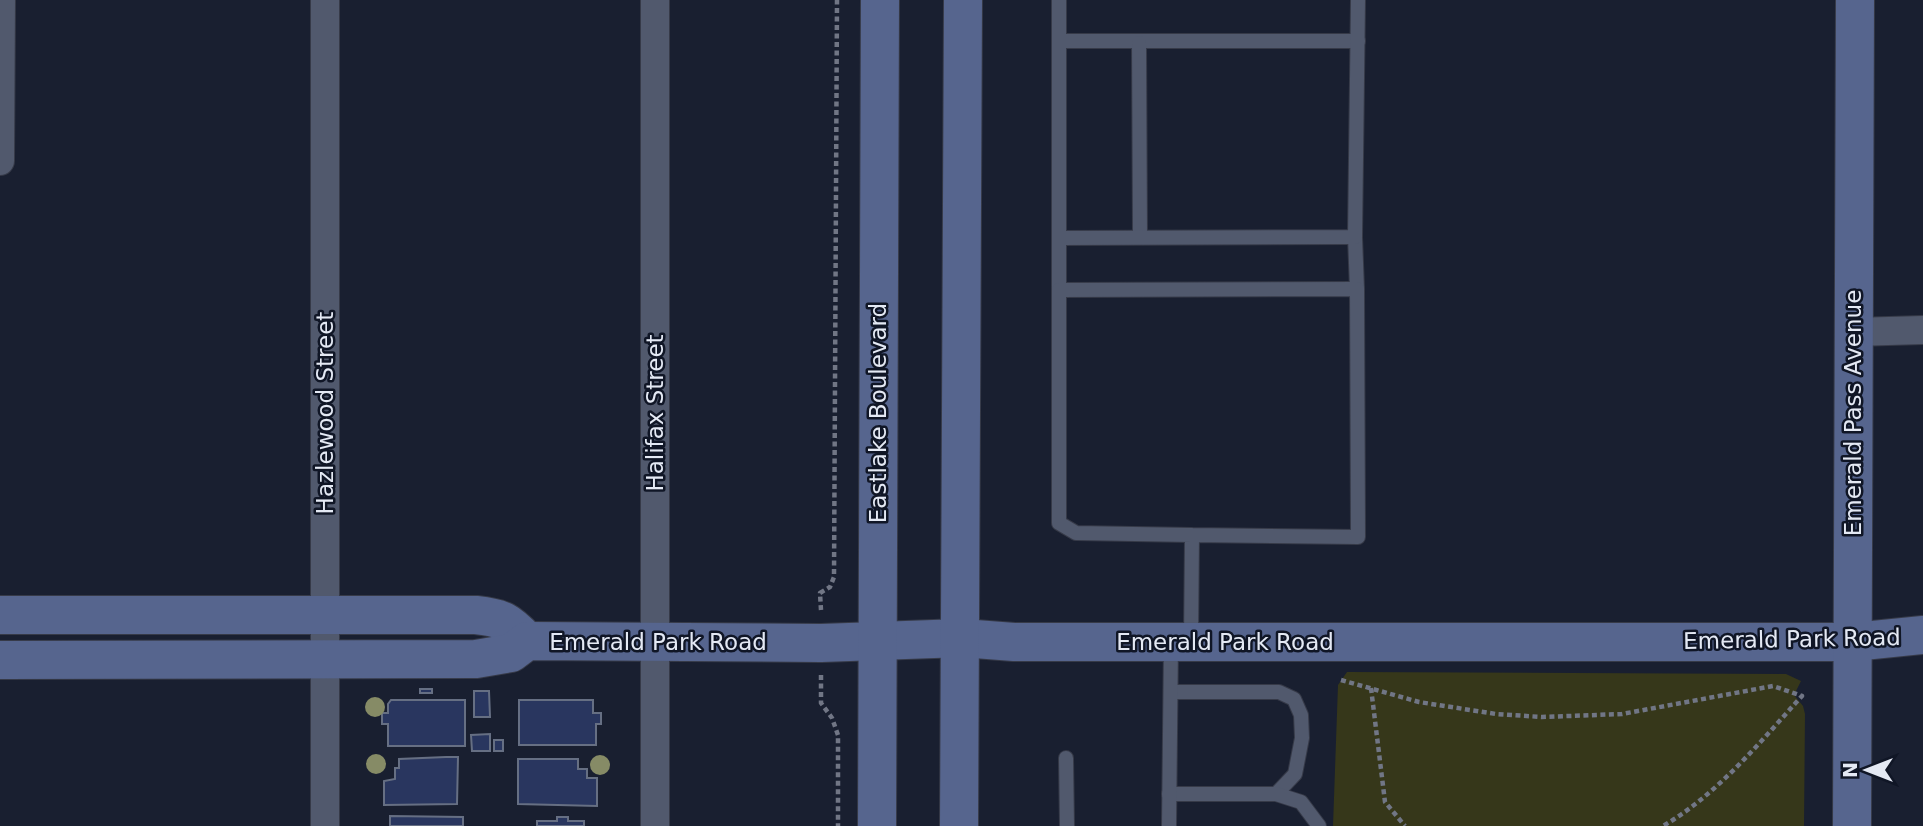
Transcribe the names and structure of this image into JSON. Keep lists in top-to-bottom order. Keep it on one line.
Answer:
{"streets":{"street":["Hazlewood Street","Halifax Street","Eastlake Boulevard","Emerald Pass Avenue","Emerald Park Road"]},"crossings":[["Hazlewood Street","Emerald Park Road"],["Halifax Street","Emerald Park Road"],["Eastlake Boulevard","Emerald Park Road"],["Emerald Pass Avenue","Emerald Park Road"]],"north":"left"}
